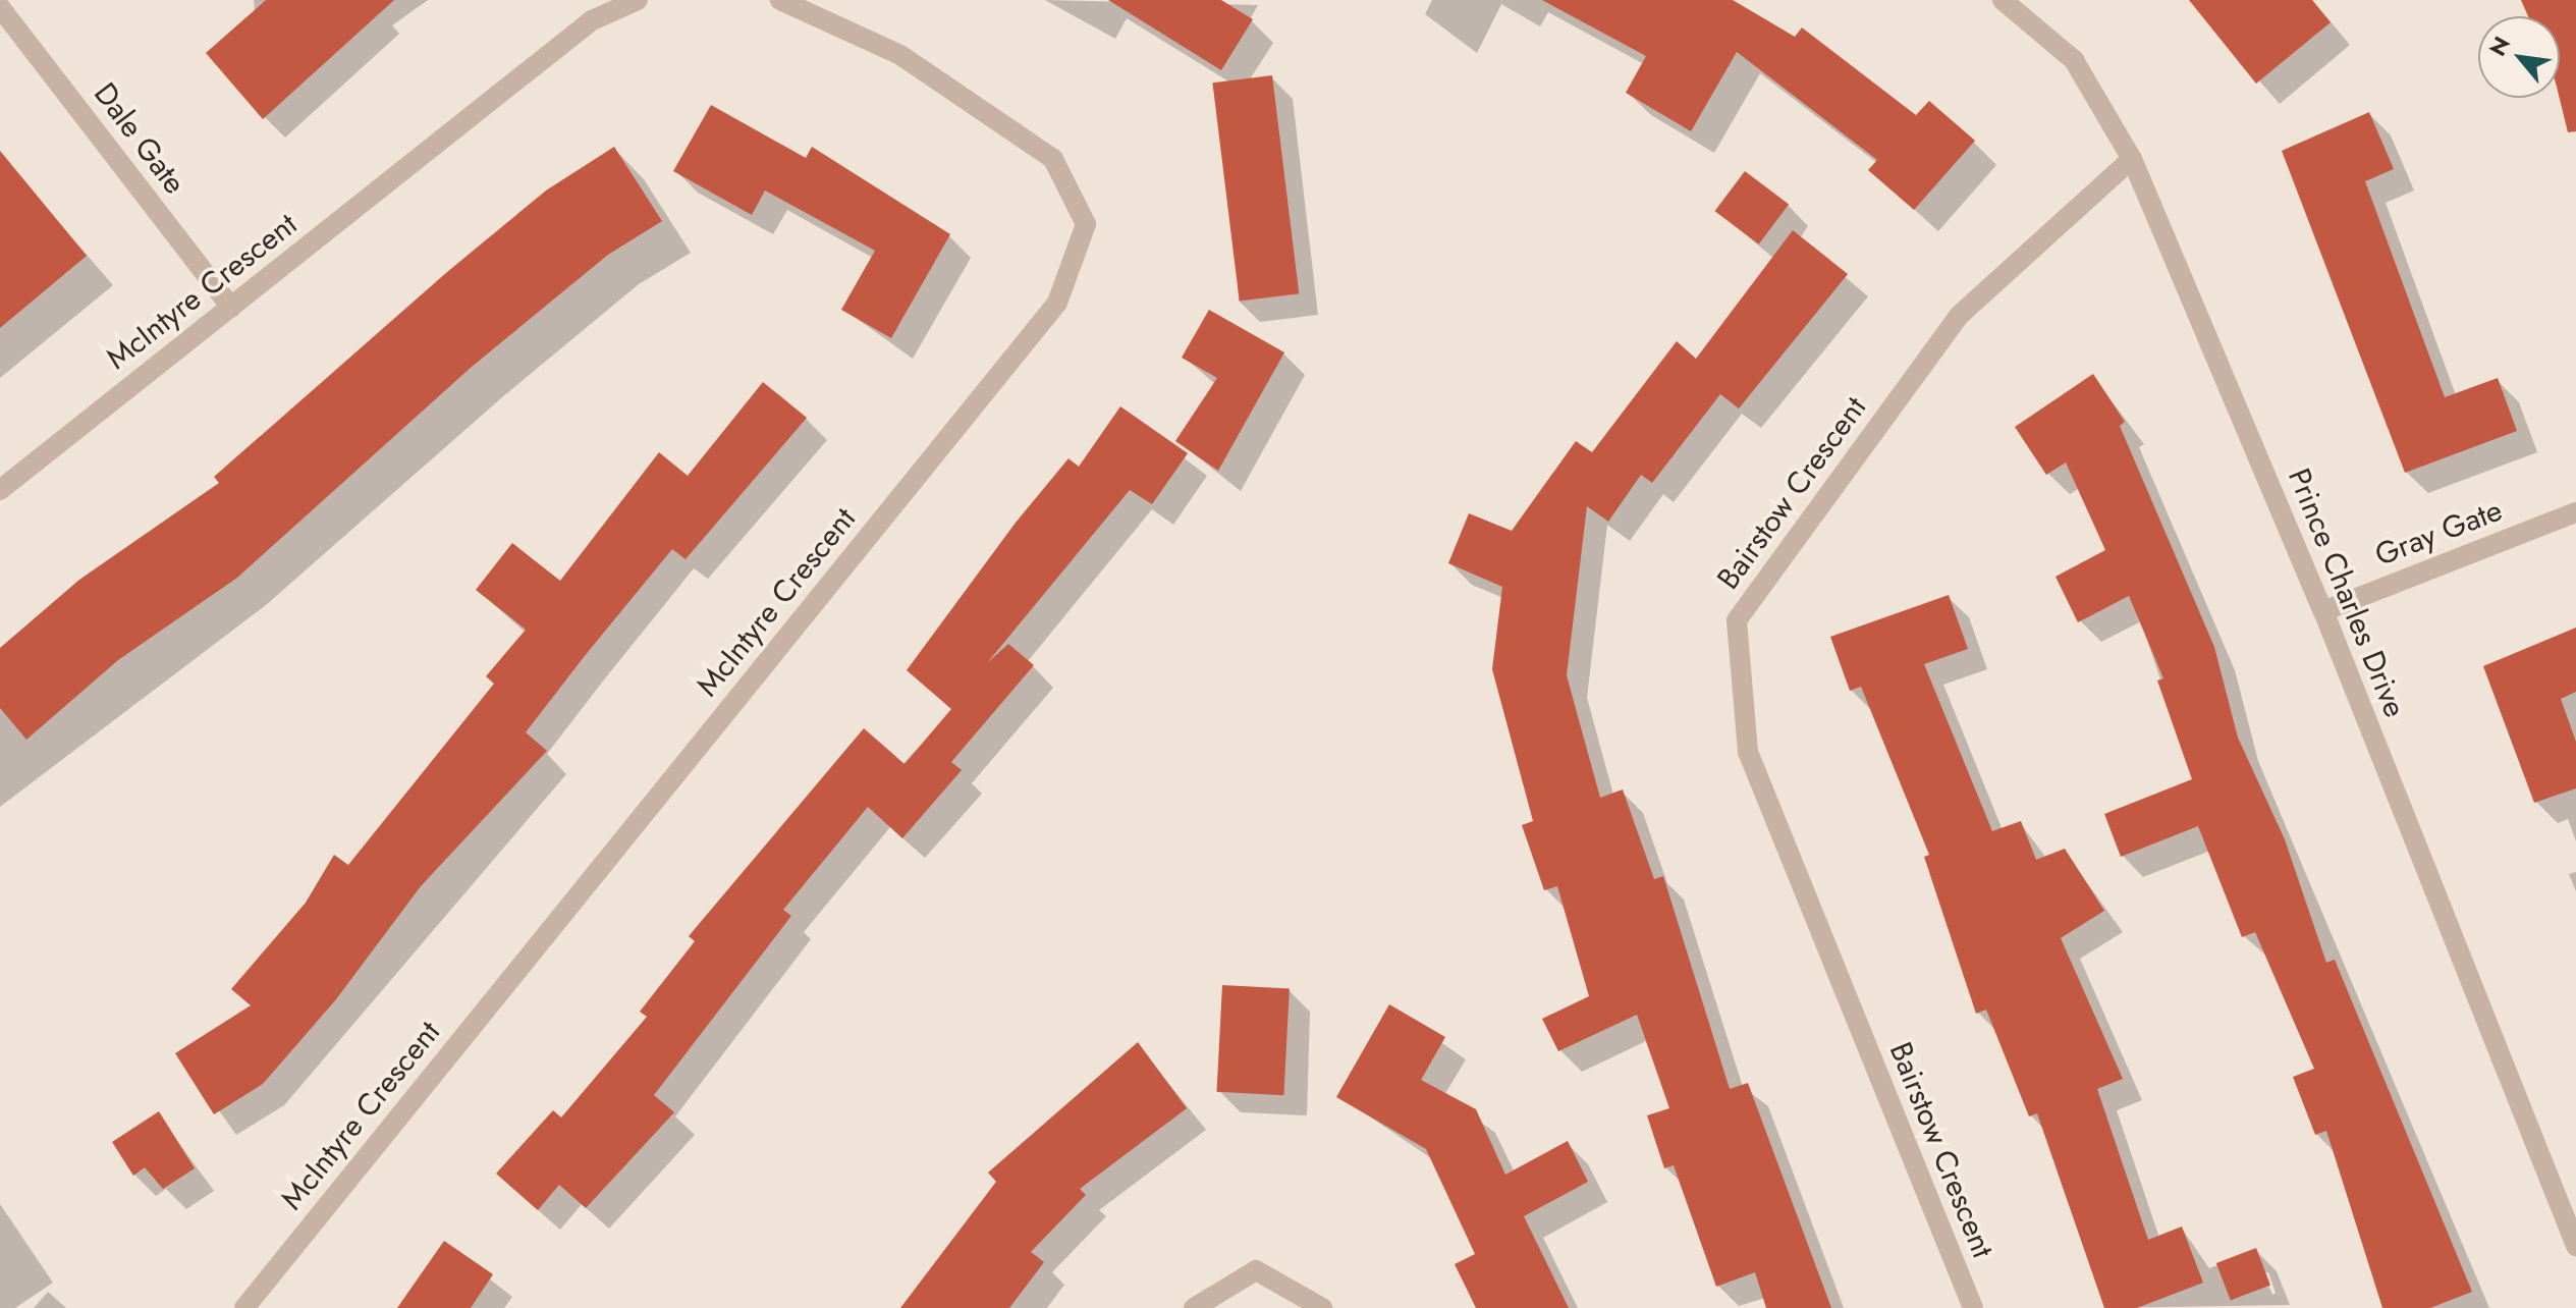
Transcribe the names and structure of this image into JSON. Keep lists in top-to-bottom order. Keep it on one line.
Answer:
{"streets":{"street":["Dale Gate","McIntyre Crescent","Bairstow Crescent","Gray Gate","Prince Charles Drive"]},"crossings":[["Dale Gate","McIntyre Crescent"],["Bairstow Crescent","Prince Charles Drive"],["Gray Gate","Prince Charles Drive"]],"north":"top left"}
